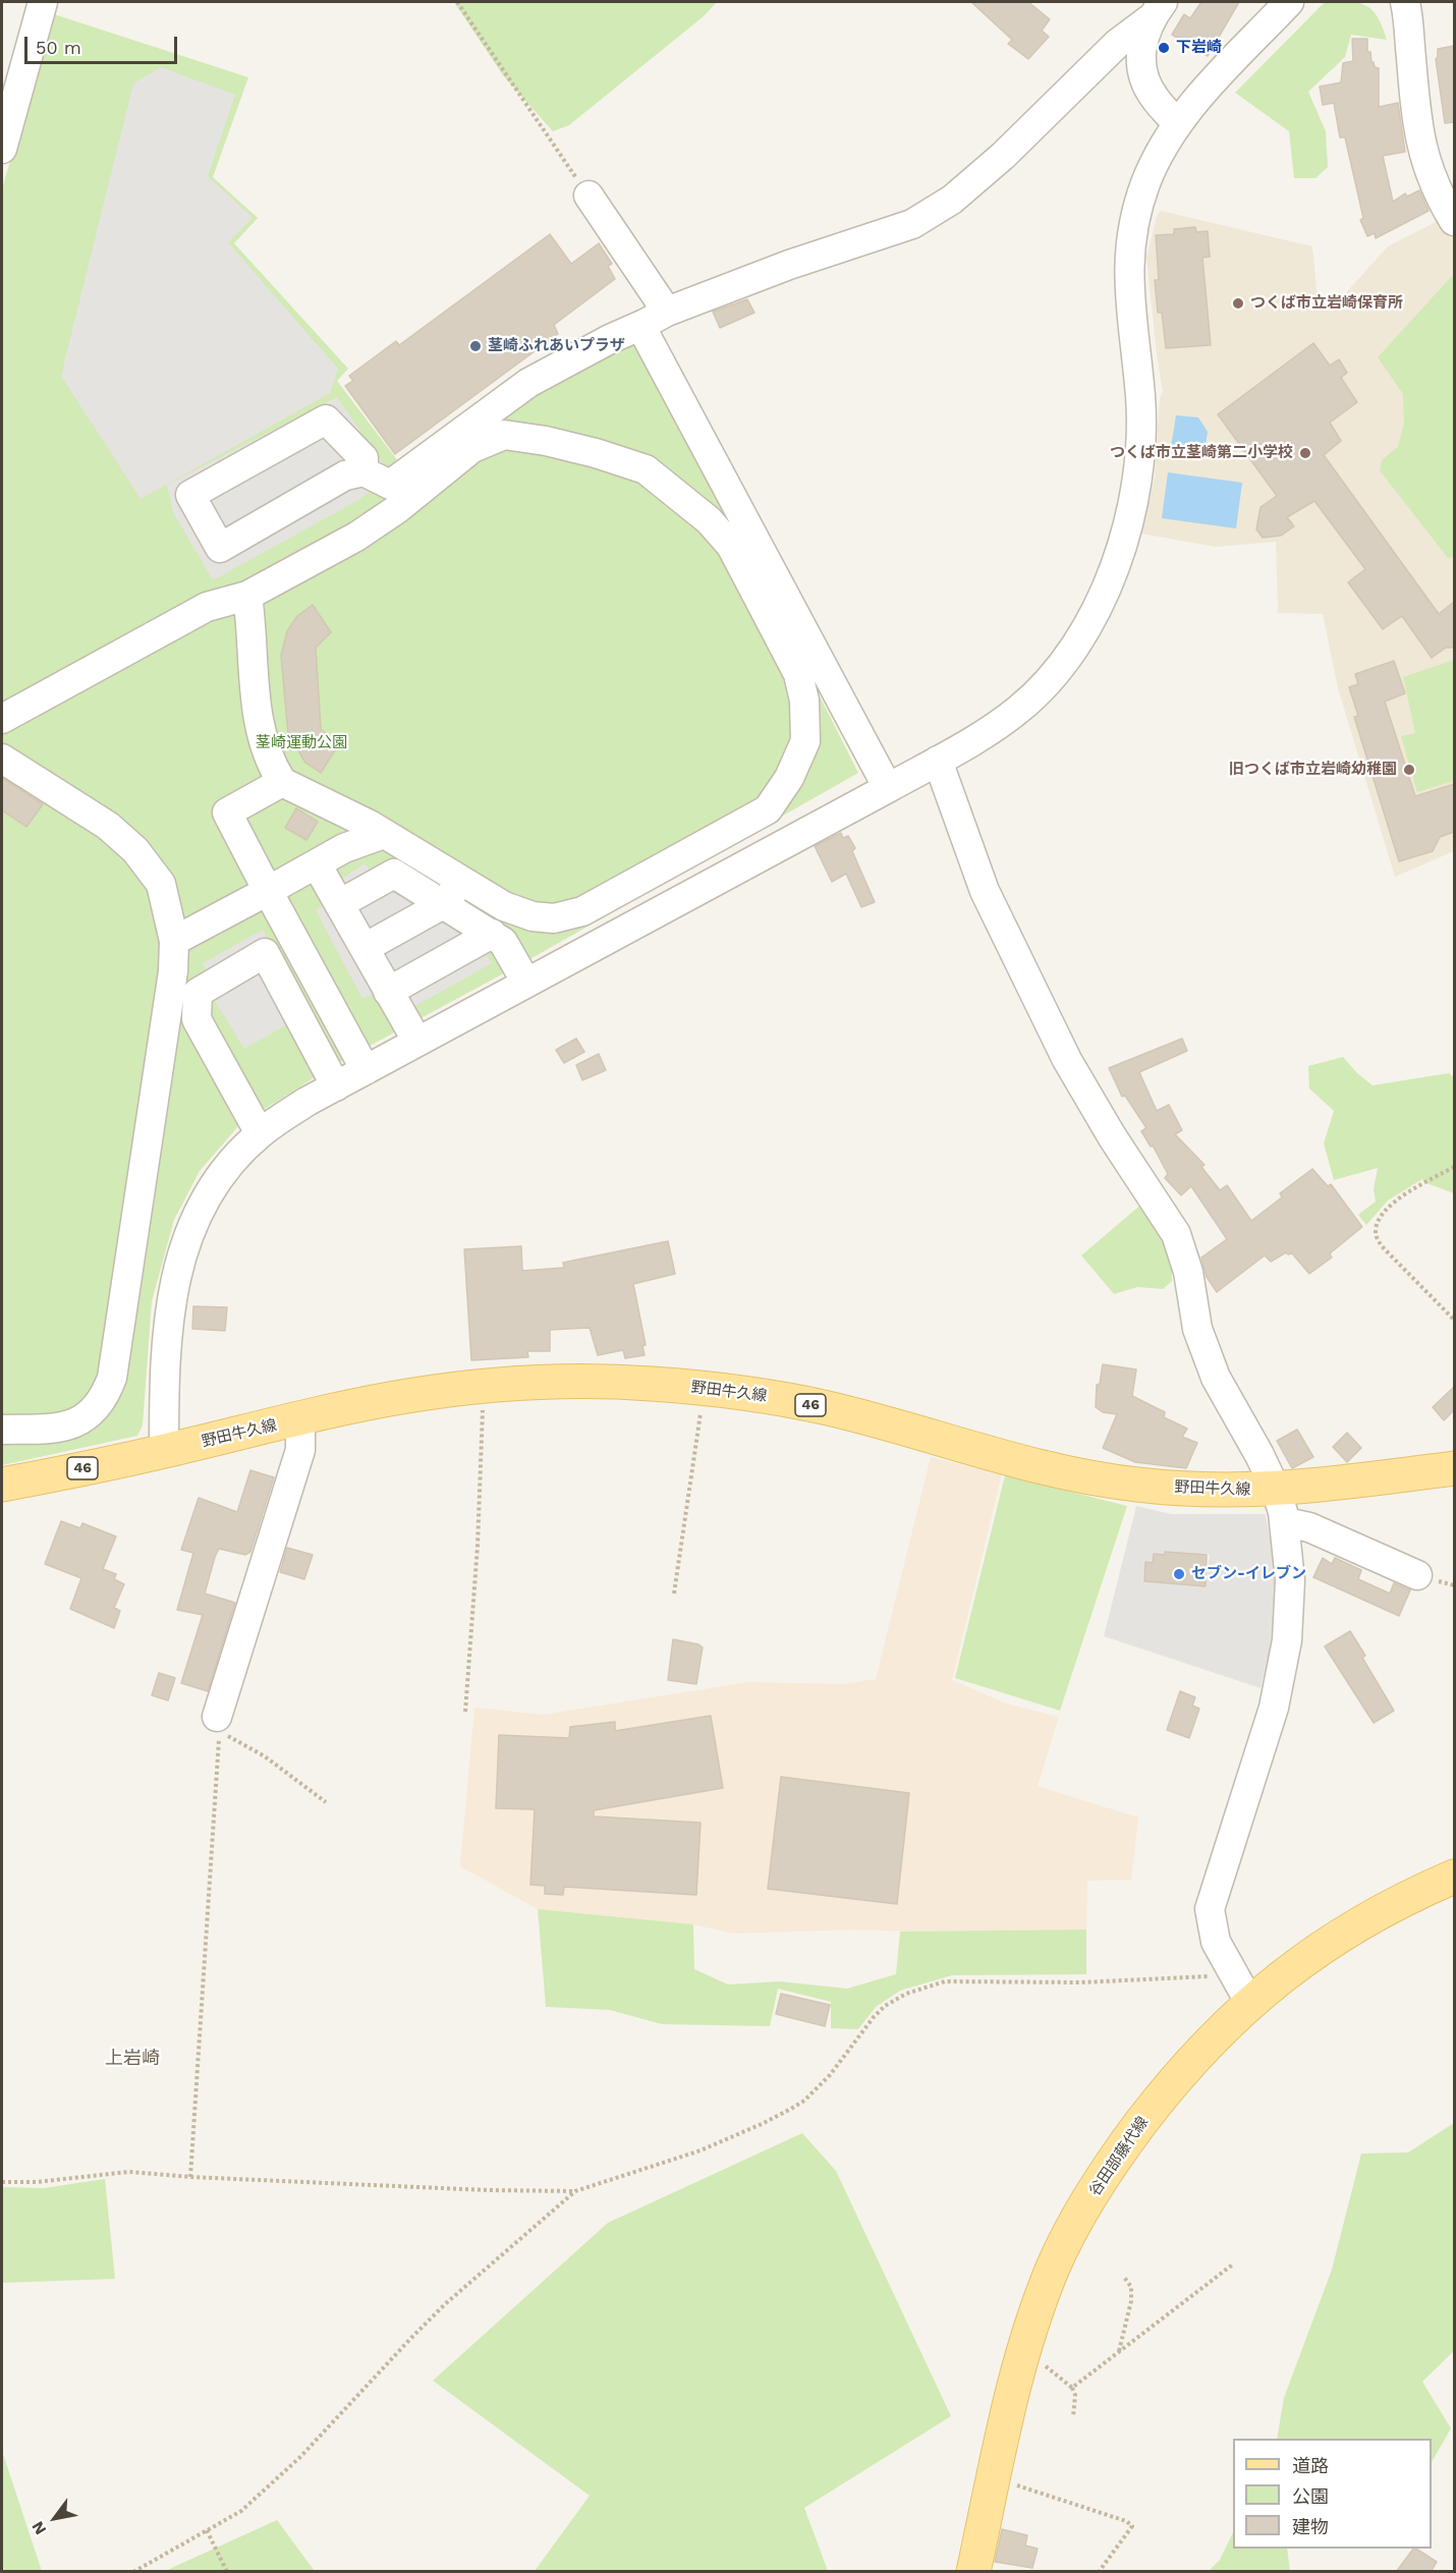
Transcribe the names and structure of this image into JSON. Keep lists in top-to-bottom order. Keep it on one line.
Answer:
{"streets":{"main road":["野田牛久線","46","谷田部藤代線"]},"districts":["上岩崎"],"parks":["茎崎運動公園"],"places":["下岩崎","つくば市立岩崎保育所","茎崎ふれあいプラザ","つくば市立茎崎第二小学校","旧つくば市立岩崎幼稚園","セブン-イレブン"],"legend":["道路","公園","建物"],"scale_bar":"50 m","north":"bottom left"}
